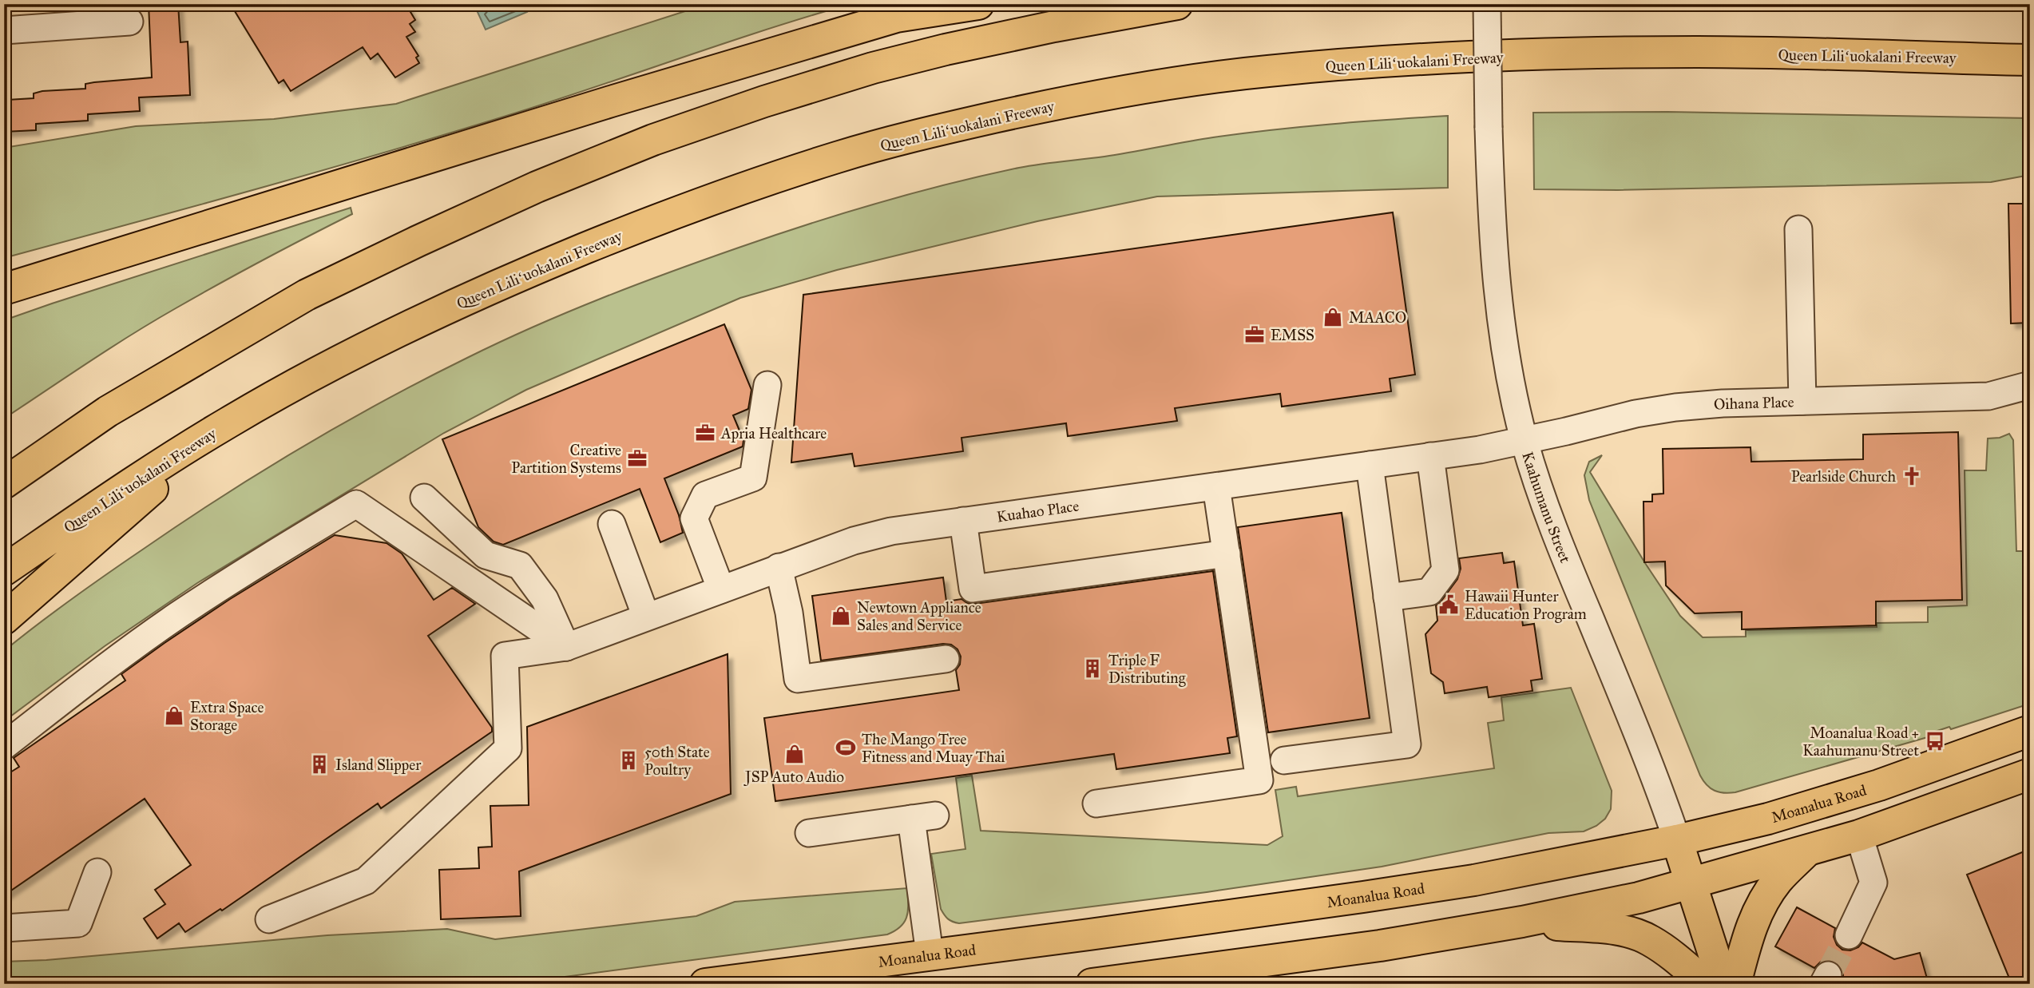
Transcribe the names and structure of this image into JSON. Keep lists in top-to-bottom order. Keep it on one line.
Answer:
{"streets":{"main road":["Queen Liliʻuokalani Freeway","Kaahumanu Street","Moanalua Road"],"street":["Oihana Place","Kuahao Place"]},"crossings":[["Oihana Place","Kaahumanu Street"],["Oihana Place","Kuahao Place"],["Kaahumanu Street","Kuahao Place"],["Kaahumanu Street","Moanalua Road"]],"places":{"shop":["MAACO","Newtown Appliance Sales and Service","Extra Space Storage","JSP Auto Audio"],"office":["EMSS","Apria Healthcare","Creative Partition Systems"],"church":["Pearlside Church"],"public building":["Hawaii Hunter Education Program"],"building":["Triple F Distributing","50th State Poultry","Island Slipper"],"bus stop":["Moanalua Road + Kaahumanu Street"],"sports":["The Mango Tree Fitness and Muay Thai"]}}
